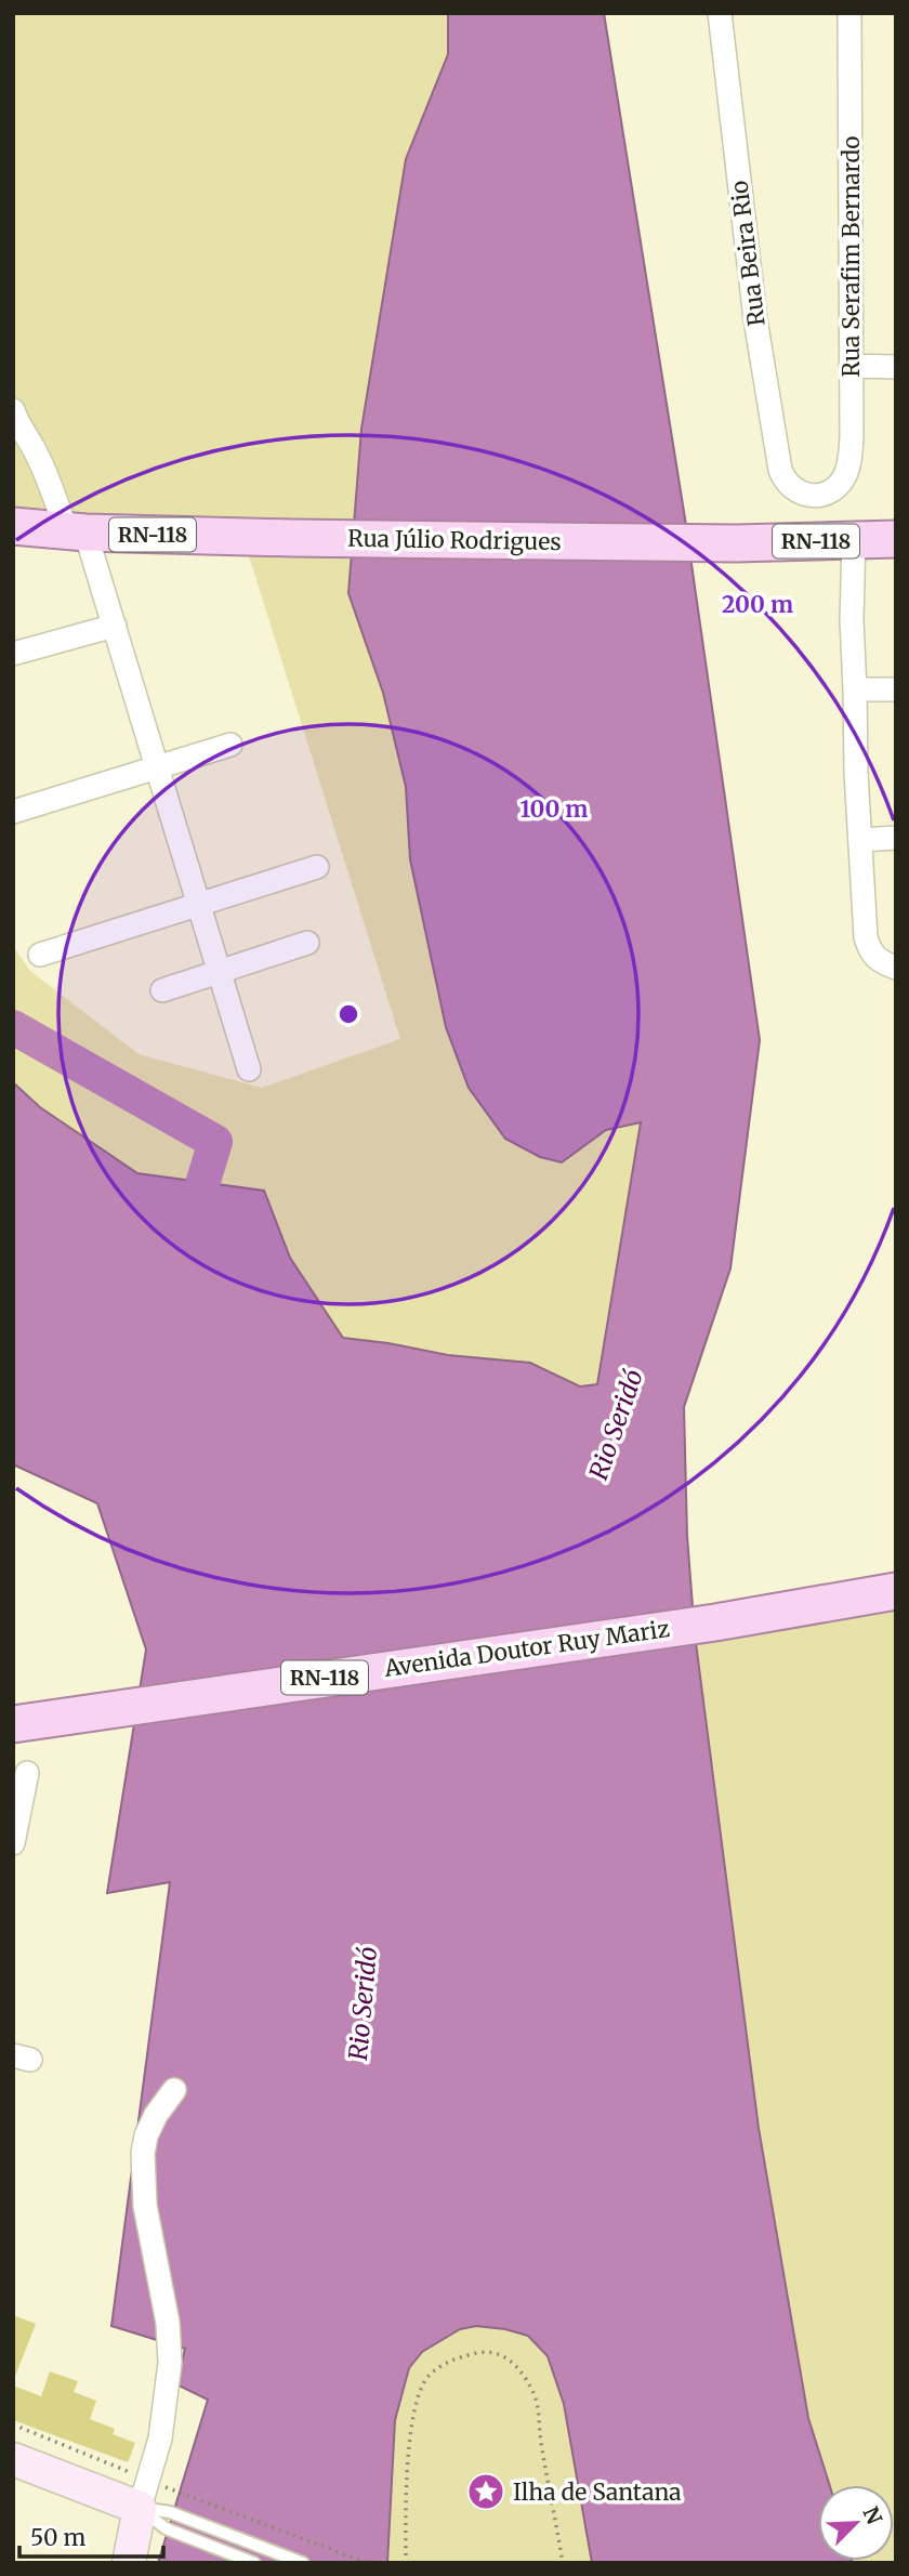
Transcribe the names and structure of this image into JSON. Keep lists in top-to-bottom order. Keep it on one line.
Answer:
{"streets":{"main road":["RN-118","Rua Júlio Rodrigues","Avenida Doutor Ruy Mariz"],"street":["Rua Beira Rio","Rua Serafim Bernardo"]},"crossings":[["Rua Beira Rio","Rua Serafim Bernardo"]],"water":["Rio Seridó"],"places":{"place":["Ilha de Santana"]},"scale_bar":"50 m","north":"top right","rings":["200 m","100 m"]}
